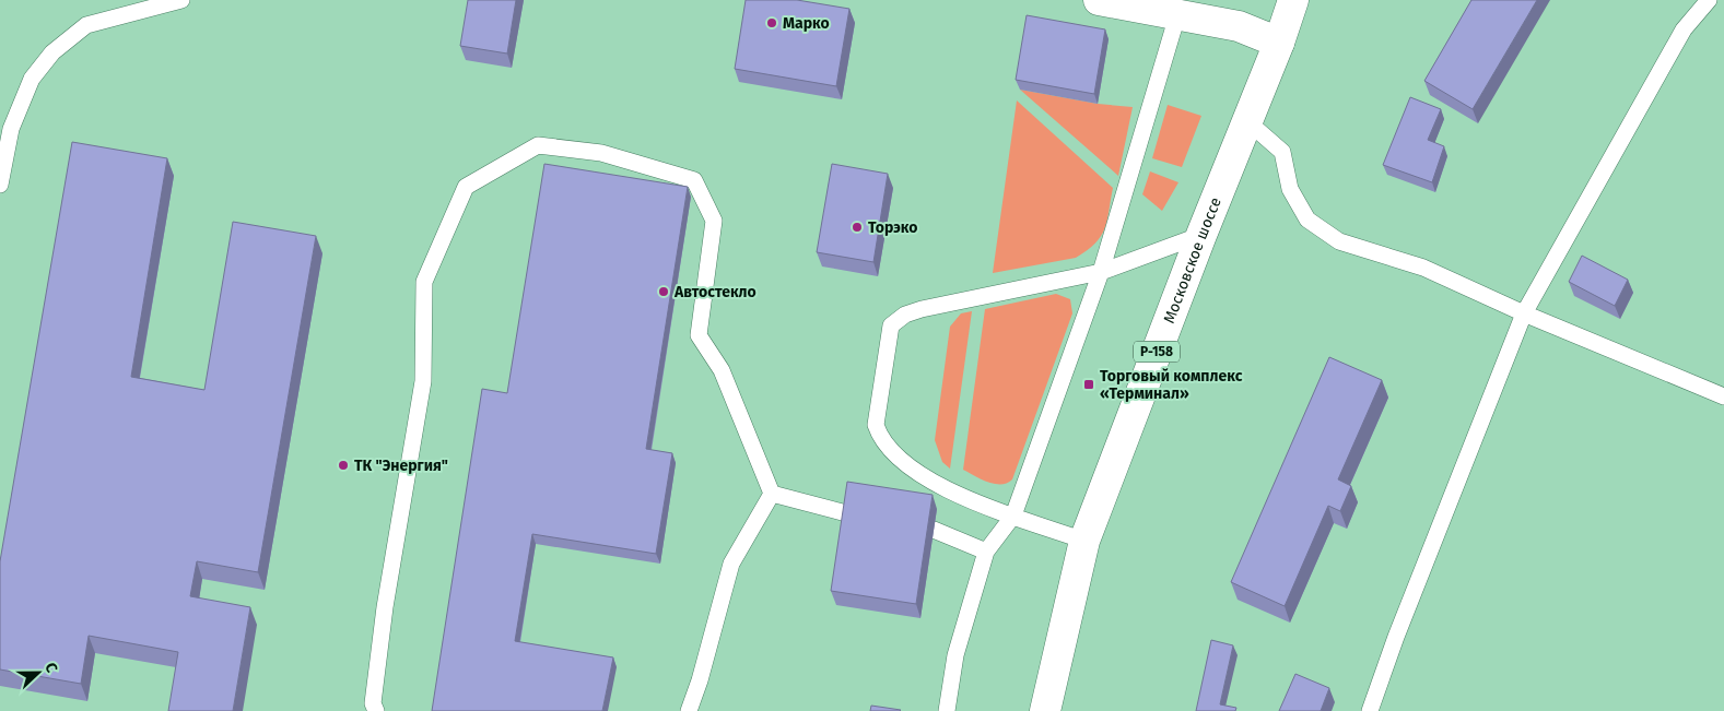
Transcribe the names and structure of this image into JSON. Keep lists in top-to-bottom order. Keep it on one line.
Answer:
{"streets":{"main road":["Московское шоссе","Р-158"]},"places":{"other":["Марко","Торэко","Автостекло","ТК \"Энергия\""],"transit":["Торговый комплекс «Терминал»"]},"north":"right"}
